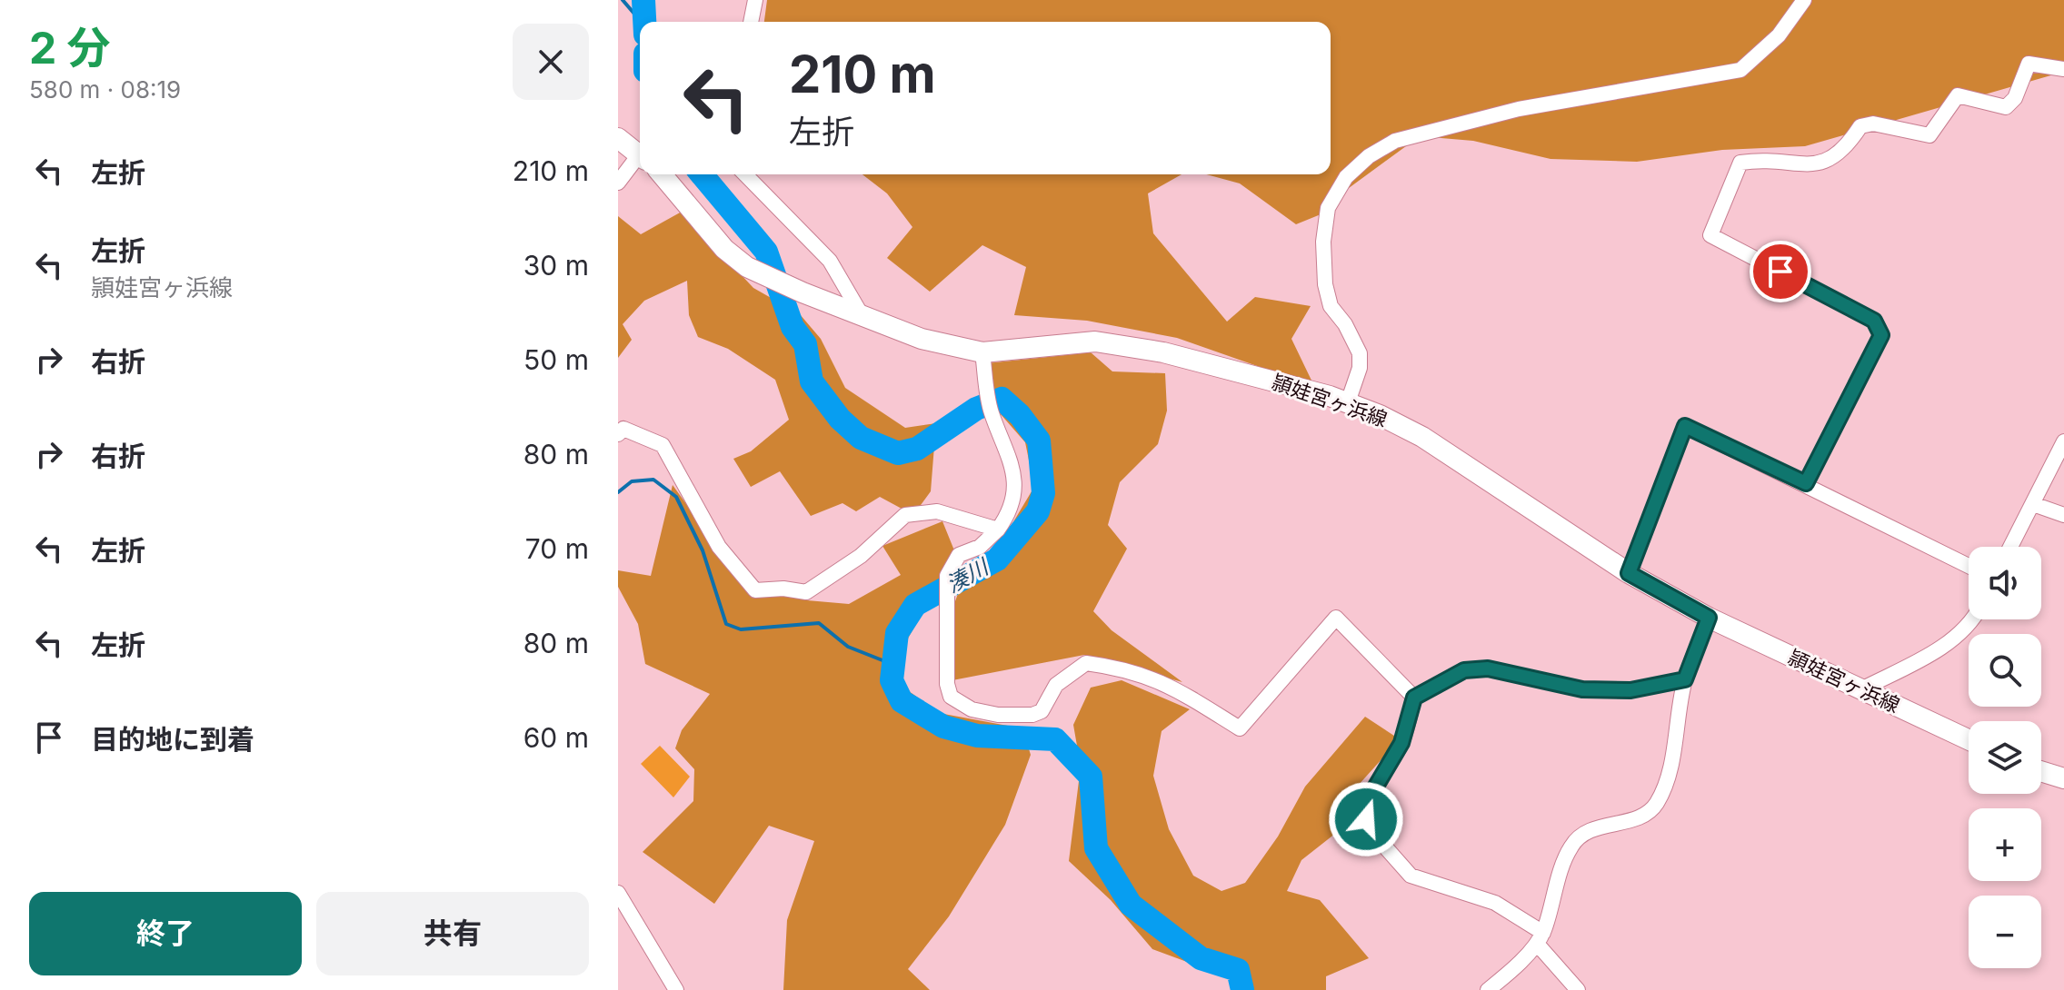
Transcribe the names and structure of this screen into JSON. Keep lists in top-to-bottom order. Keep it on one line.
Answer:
{"streets":{"main road":["頴娃宮ヶ浜線"]},"water":["湊川"],"page":{"heading":["2 分","580 m · 08:19"],"turn":["210 m","左折"],"list":[{"name":"左折","value":"210 m"},{"name":"左折","note":"頴娃宮ヶ浜線","value":"30 m"},{"name":"右折","value":"50 m"},{"name":"右折","value":"80 m"},{"name":"左折","value":"70 m"},{"name":"左折","value":"80 m"},{"name":"目的地に到着","value":"60 m"}],"map_buttons":["+","−"],"buttons":["終了","共有"]}}
